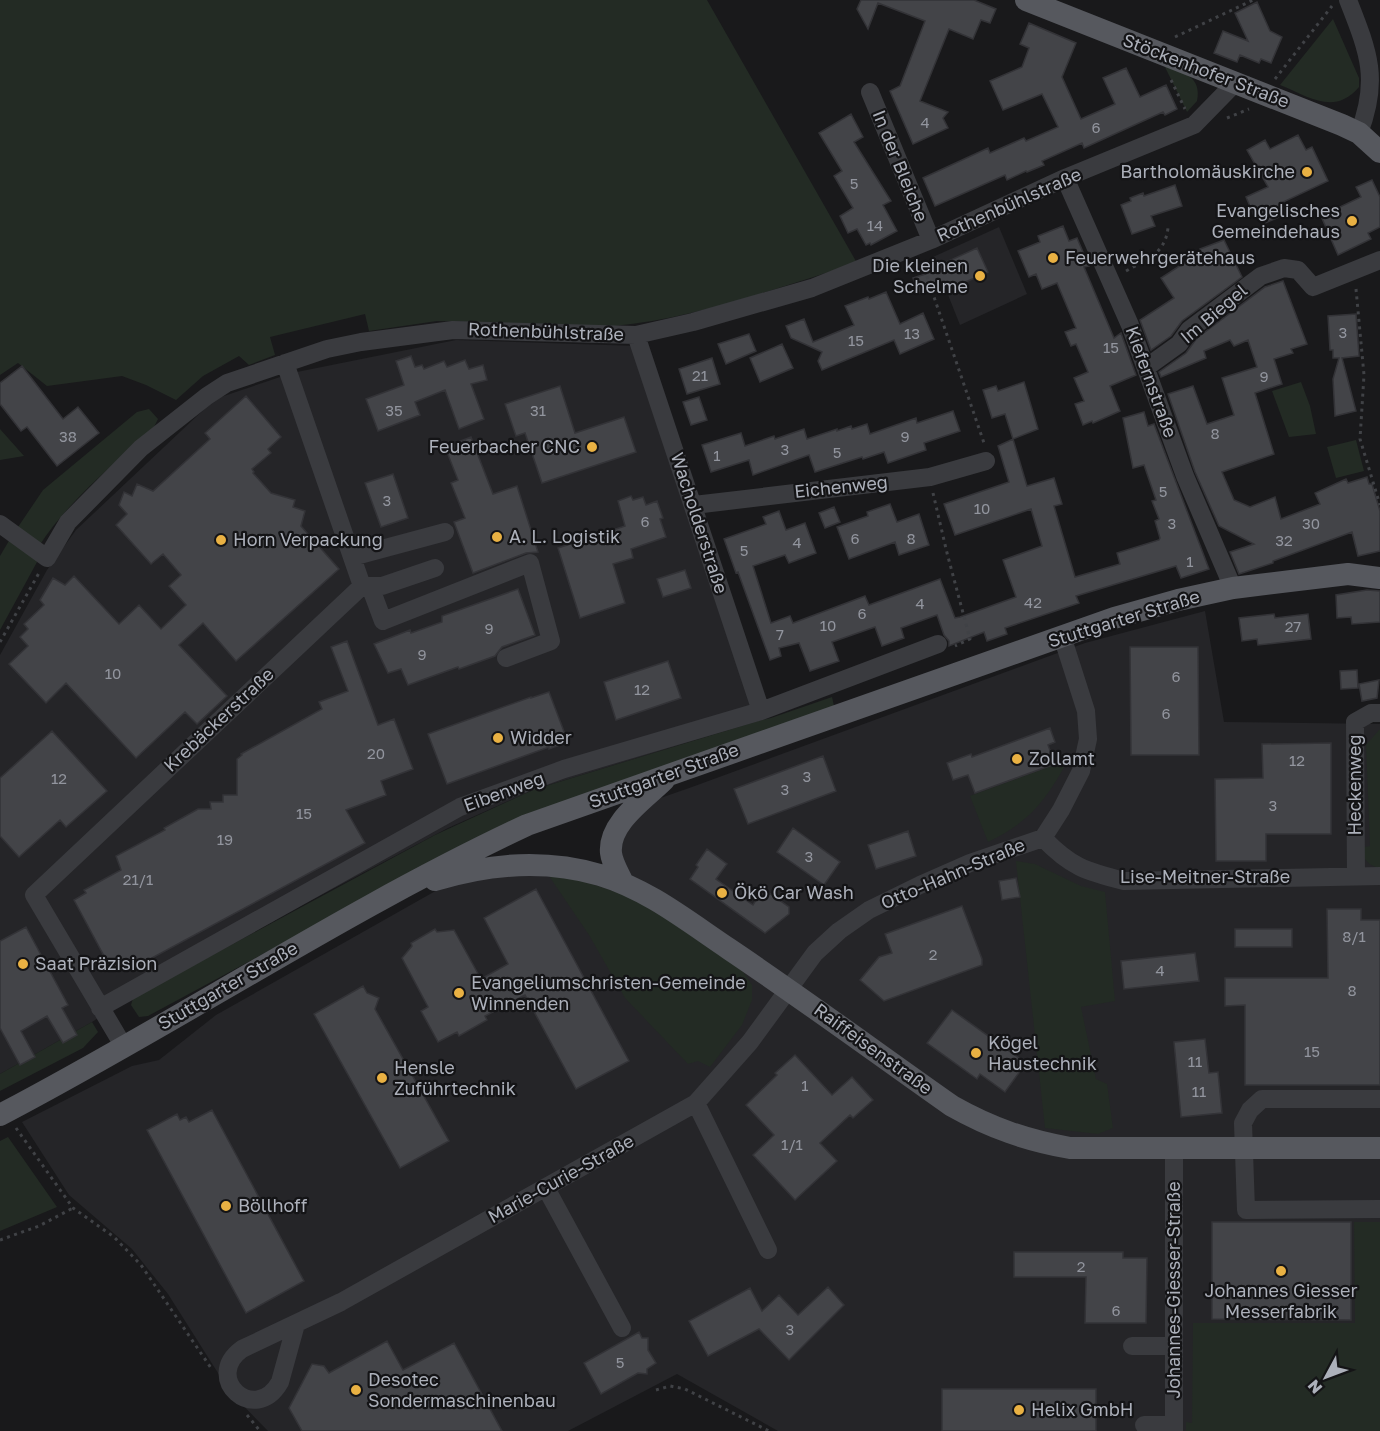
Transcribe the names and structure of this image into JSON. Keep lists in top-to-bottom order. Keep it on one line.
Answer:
{"streets":{"main road":["Stöckenhofer Straße","Stuttgarter Straße","Raiffeisenstraße"],"street":["In der Bleiche","Rothenbühlstraße","Im Biegel","Kiefernstraße","Eichenweg","Wacholderstraße","Krebäckerstraße","Heckenweg","Eibenweg","Otto-Hahn-Straße","Lise-Meitner-Straße","Marie-Curie-Straße","Johannes-Giesser-Straße"]},"crossings":[["Stöckenhofer Straße","Rothenbühlstraße"],["In der Bleiche","Rothenbühlstraße"],["Rothenbühlstraße","Kiefernstraße"],["Rothenbühlstraße","Wacholderstraße"],["Im Biegel","Kiefernstraße"],["Kiefernstraße","Stuttgarter Straße"],["Eichenweg","Wacholderstraße"],["Wacholderstraße","Eibenweg"],["Stuttgarter Straße","Krebäckerstraße"],["Stuttgarter Straße","Otto-Hahn-Straße"],["Stuttgarter Straße","Raiffeisenstraße"],["Krebäckerstraße","Eibenweg"],["Heckenweg","Lise-Meitner-Straße"],["Otto-Hahn-Straße","Lise-Meitner-Straße"],["Otto-Hahn-Straße","Raiffeisenstraße"],["Otto-Hahn-Straße","Marie-Curie-Straße"],["Raiffeisenstraße","Marie-Curie-Straße"],["Raiffeisenstraße","Johannes-Giesser-Straße"]],"places":["Bartholomäuskirche","Evangelisches Gemeindehaus","Feuerwehrgerätehaus","Die kleinen Schelme","Feuerbacher CNC","A. L. Logistik","Horn Verpackung","Widder","Zollamt","Ökö Car Wash","Saat Präzision","Evangeliumschristen-Gemeinde Winnenden","Kögel Haustechnik","Hensle Zuführtechnik","Böllhoff","Johannes Giesser Messerfabrik","Desotec Sondermaschinenbau","Helix GmbH"],"house_numbers":["4","6","5","14","3","13","15","15","21","9","35","31","8","38","9","3","5","1","5","3","10","6","3","30","6","8","32","4","5","1","42","4","6","10","27","9","7","9","10","6","12","6","20","12","3","12","3","3","15","19","3","21/1","8/1","2","4","8","15","11","1","11","1/1","2","6","3","5"],"north":"bottom left"}
